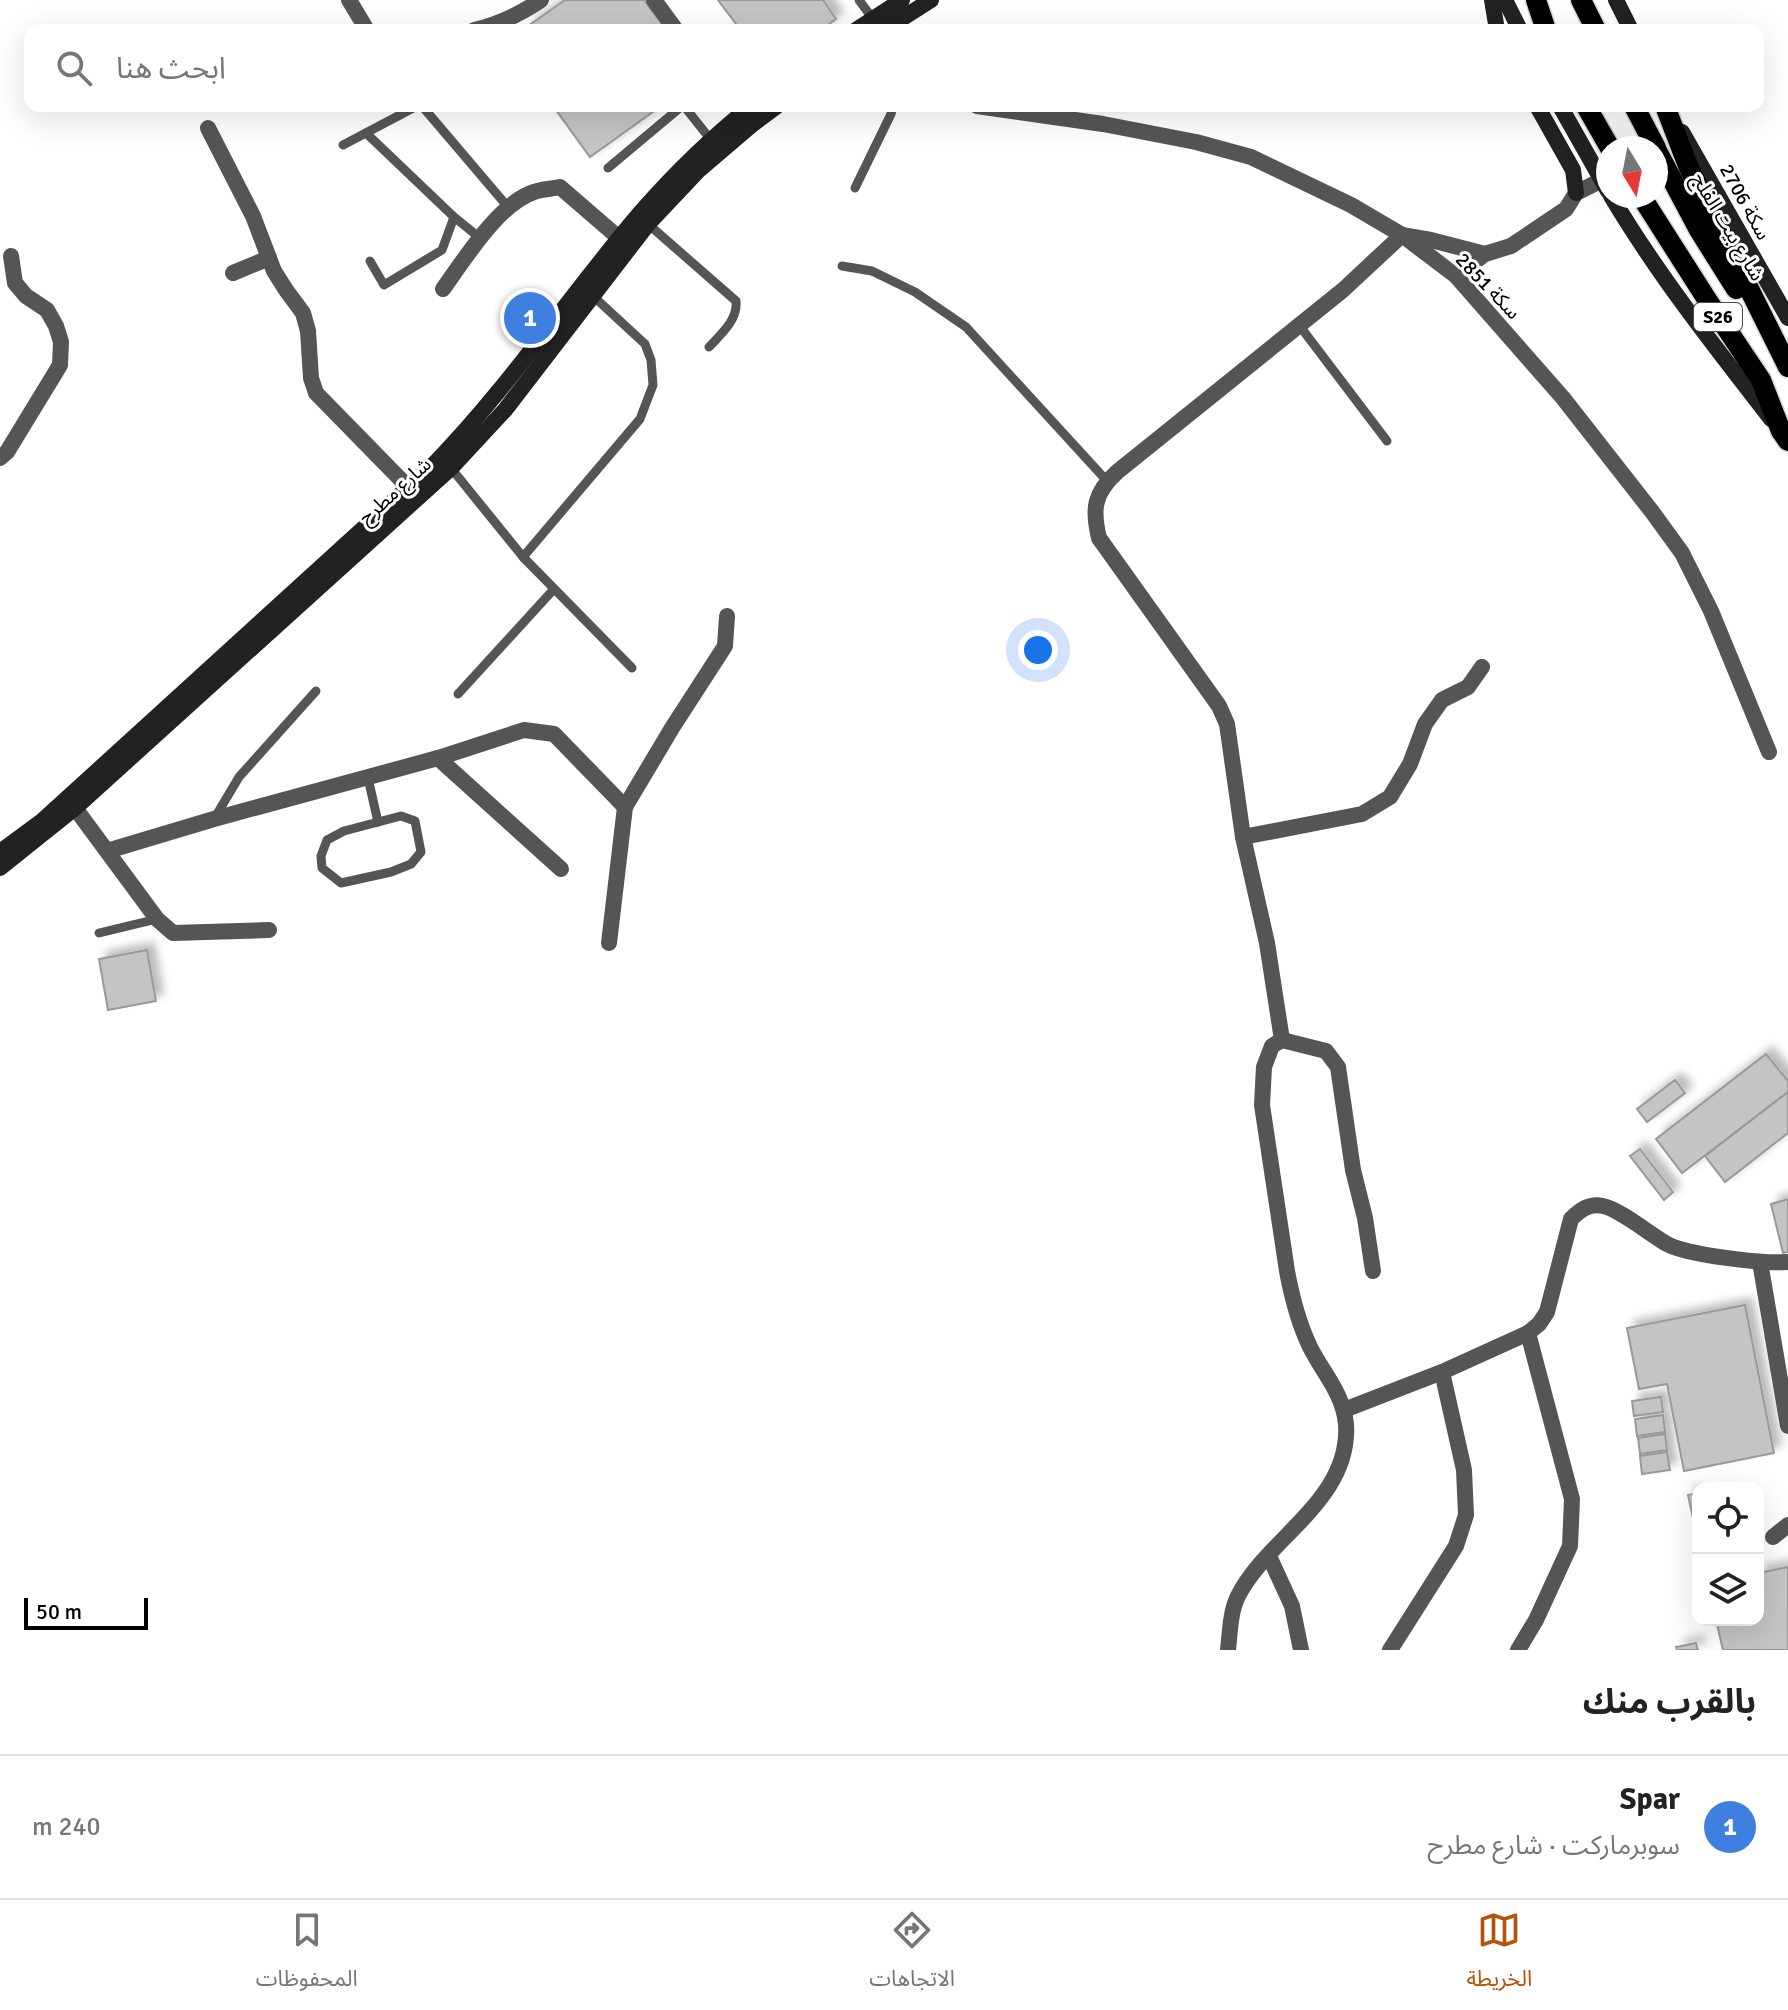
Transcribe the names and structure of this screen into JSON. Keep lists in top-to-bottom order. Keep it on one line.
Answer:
{"streets":{"main road":["سكة 2706","شارع بيت الفلج","S26","شارع مطرح"],"street":["سكة 2851"]},"scale_bar":"50 m","north":"bottom","page":{"search":"ابحث هنا","pins":"1","scale":"50 m","heading":"بالقرب منك","list":[{"mark":"1","name":"Spar","note":"سوبرماركت · شارع مطرح","value":"240 m"}],"nav":["الخريطة","الاتجاهات","المحفوظات"]}}
